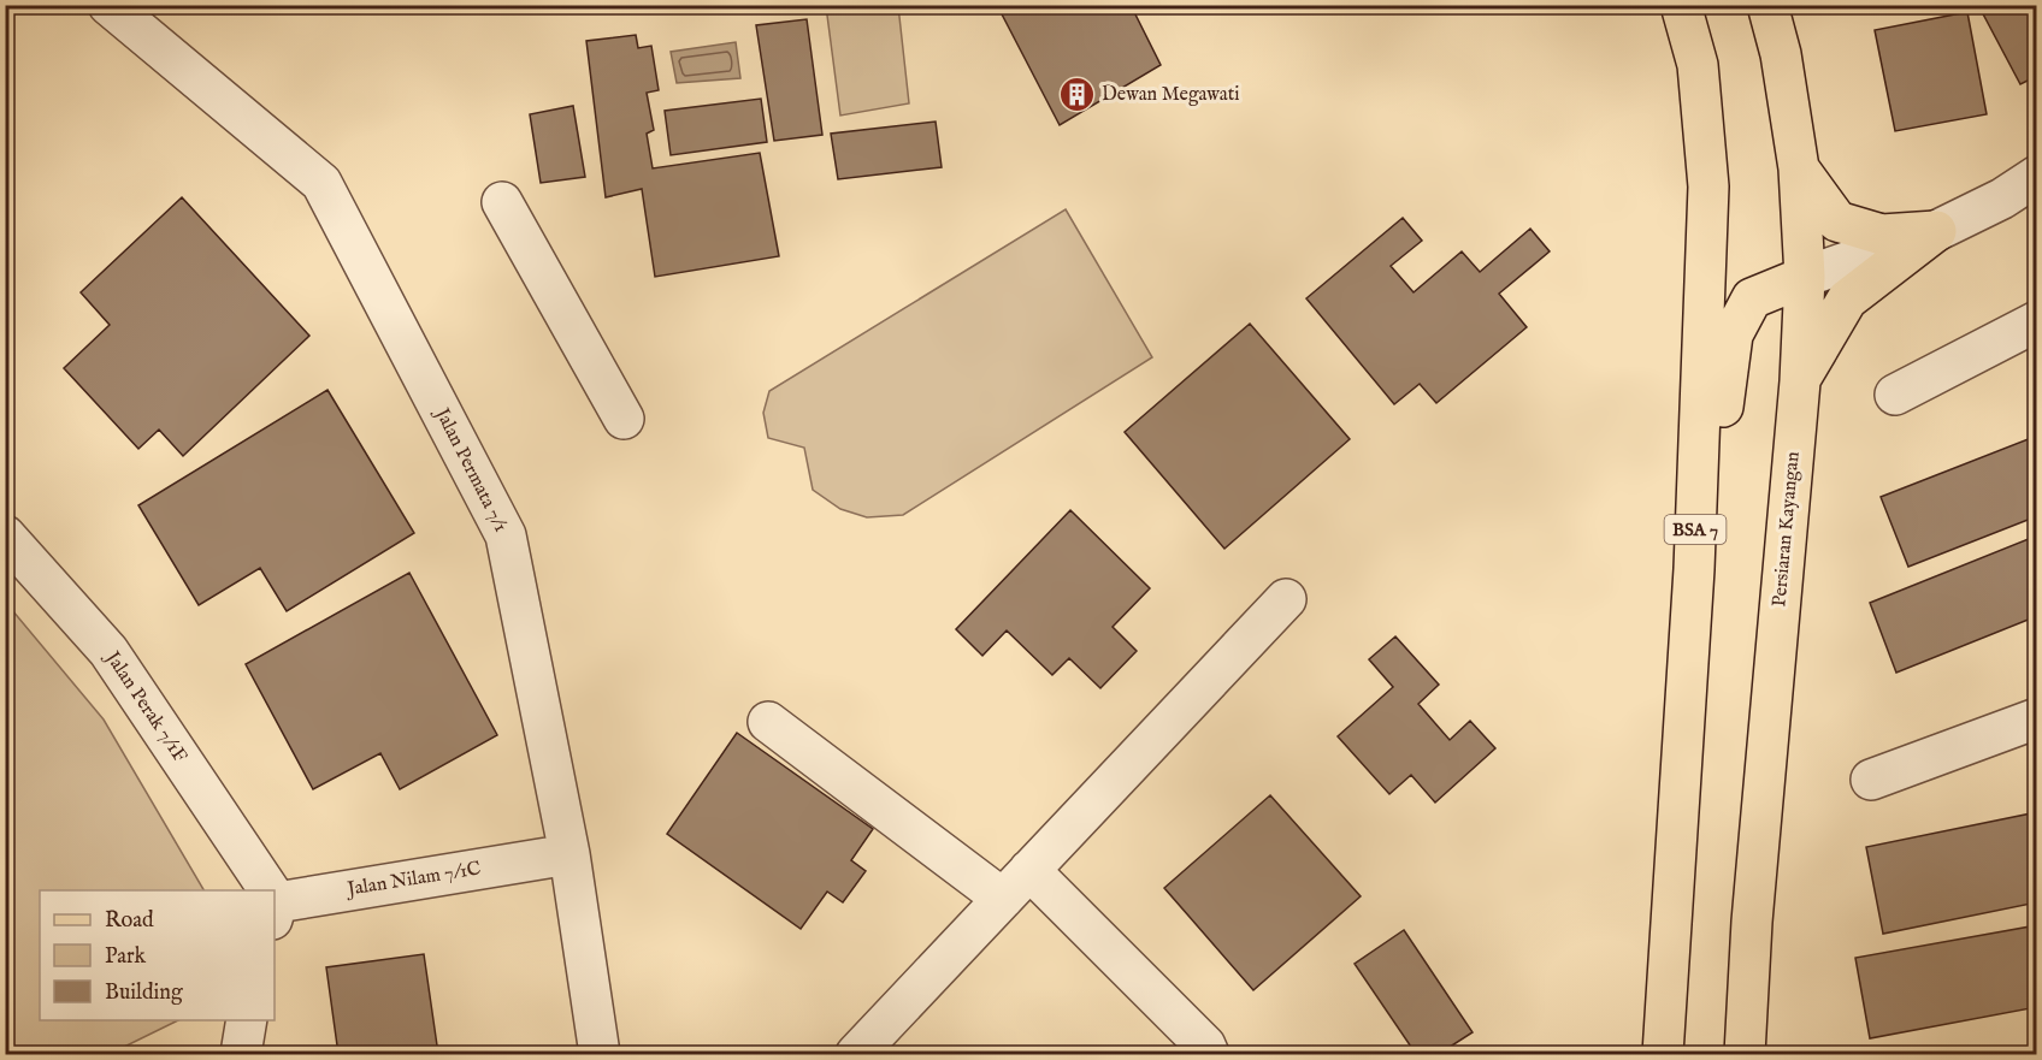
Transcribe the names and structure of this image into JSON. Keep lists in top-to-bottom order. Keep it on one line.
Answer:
{"streets":{"main road":["BSA 7","Persiaran Kayangan"],"street":["Jalan Permata 7/1","Jalan Perak 7/1F","Jalan Nilam 7/1C"]},"crossings":[["Jalan Permata 7/1","Jalan Nilam 7/1C"]],"places":{"building":["Dewan Megawati"]},"legend":["Road","Park","Building"]}
